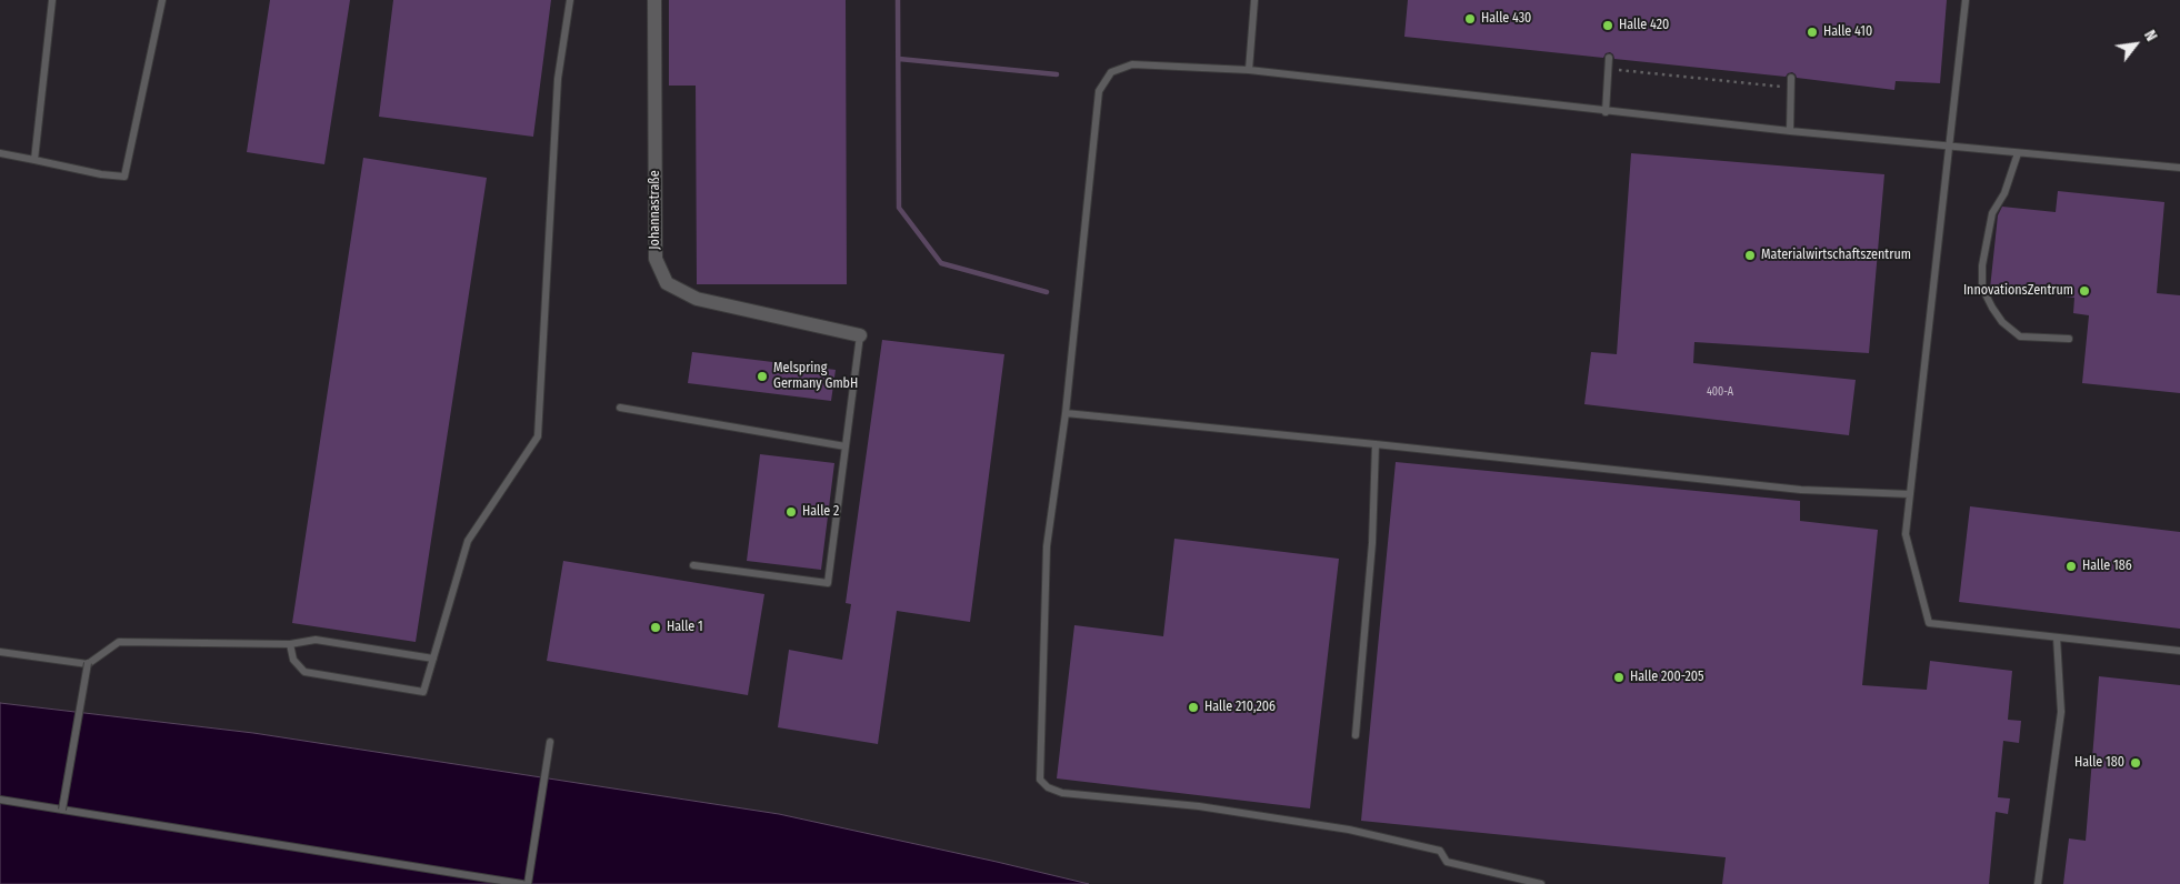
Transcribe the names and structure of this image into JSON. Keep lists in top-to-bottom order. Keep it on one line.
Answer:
{"streets":{"street":["Johannastraße"]},"places":["Halle 430","Halle 420","Halle 410","Materialwirtschaftszentrum","InnovationsZentrum","Melspring Germany GmbH","Halle 2","Halle 186","Halle 1","Halle 200-205","Halle 210,206","Halle 180"],"house_numbers":["400-A"],"north":"top right"}
